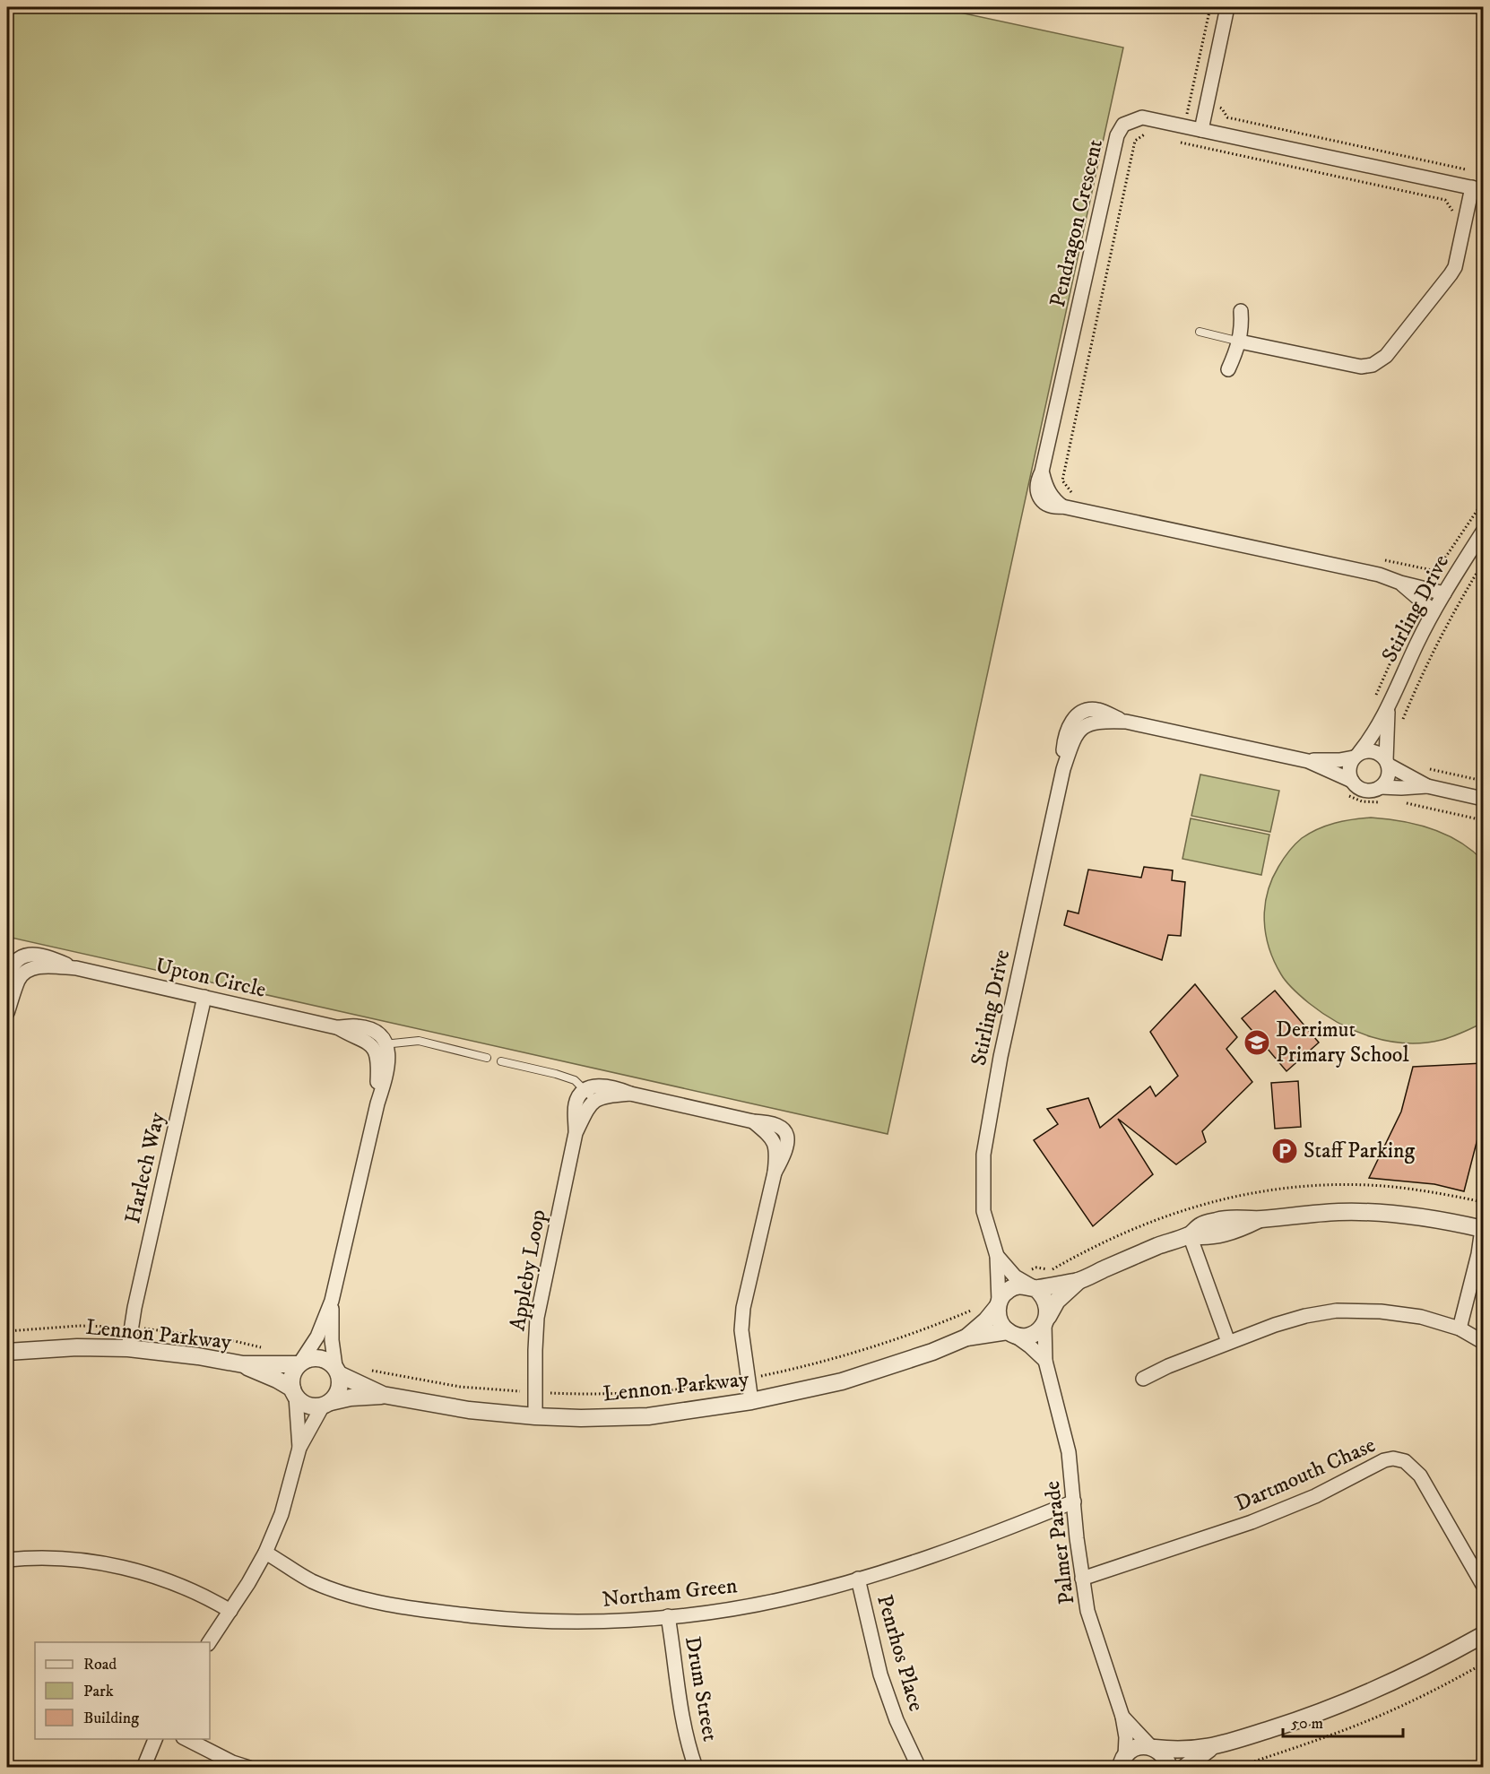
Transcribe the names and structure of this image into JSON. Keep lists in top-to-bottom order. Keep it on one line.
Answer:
{"streets":{"street":["Pendragon Crescent","Stirling Drive","Upton Circle","Harlech Way","Appleby Loop","Lennon Parkway","Dartmouth Chase","Palmer Parade","Northam Green","Penrhos Place","Drum Street"]},"crossings":[["Pendragon Crescent","Stirling Drive"],["Stirling Drive","Lennon Parkway"],["Stirling Drive","Palmer Parade"],["Upton Circle","Harlech Way"],["Harlech Way","Lennon Parkway"],["Appleby Loop","Lennon Parkway"],["Lennon Parkway","Palmer Parade"],["Dartmouth Chase","Palmer Parade"],["Palmer Parade","Northam Green"],["Northam Green","Penrhos Place"],["Northam Green","Drum Street"]],"places":{"school or university":["Derrimut Primary School"],"parking":["Staff Parking"]},"legend":["Road","Park","Building"],"scale_bar":"50 m"}
